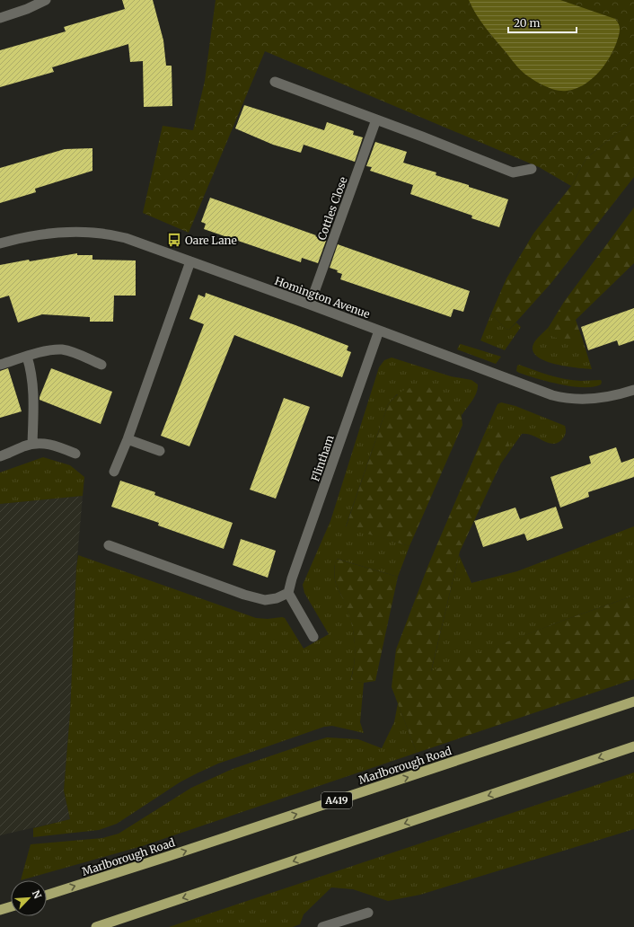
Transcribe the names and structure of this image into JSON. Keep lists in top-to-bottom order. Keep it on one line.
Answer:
{"streets":{"highway":["Marlborough Road","A419"],"street":["Cottles Close","Homington Avenue","Flintham"]},"crossings":[["Cottles Close","Homington Avenue"],["Homington Avenue","Flintham"]],"places":{"bus stop":["Oare Lane"]},"scale_bar":"20 m","north":"top right"}
